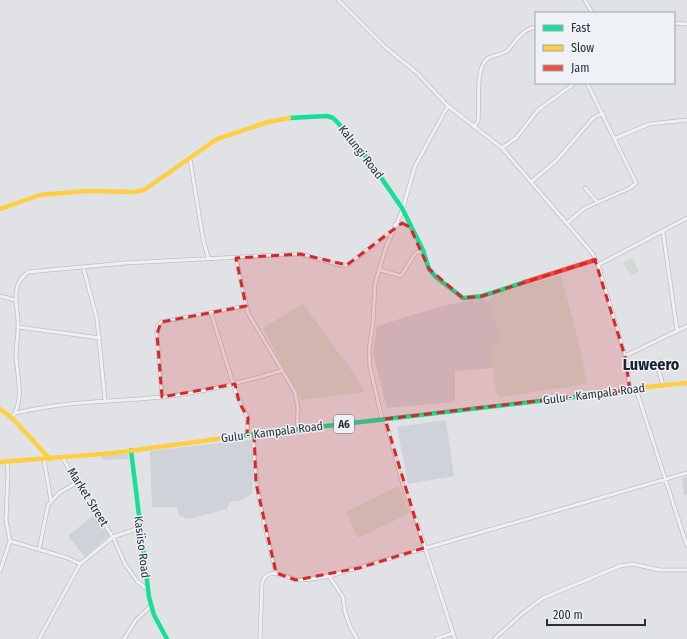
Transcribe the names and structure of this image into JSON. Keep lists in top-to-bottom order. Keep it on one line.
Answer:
{"streets":{"main road":["Kalungi Road","Gulu - Kampala Road","A6","Kasiiso Road"],"street":["Market Street"]},"crossings":[["Gulu - Kampala Road","Market Street"],["Gulu - Kampala Road","Kasiiso Road"],["Market Street","Kasiiso Road"]],"districts":["Luweero"],"legend":["Fast","Slow","Jam"],"scale_bar":"200 m"}
